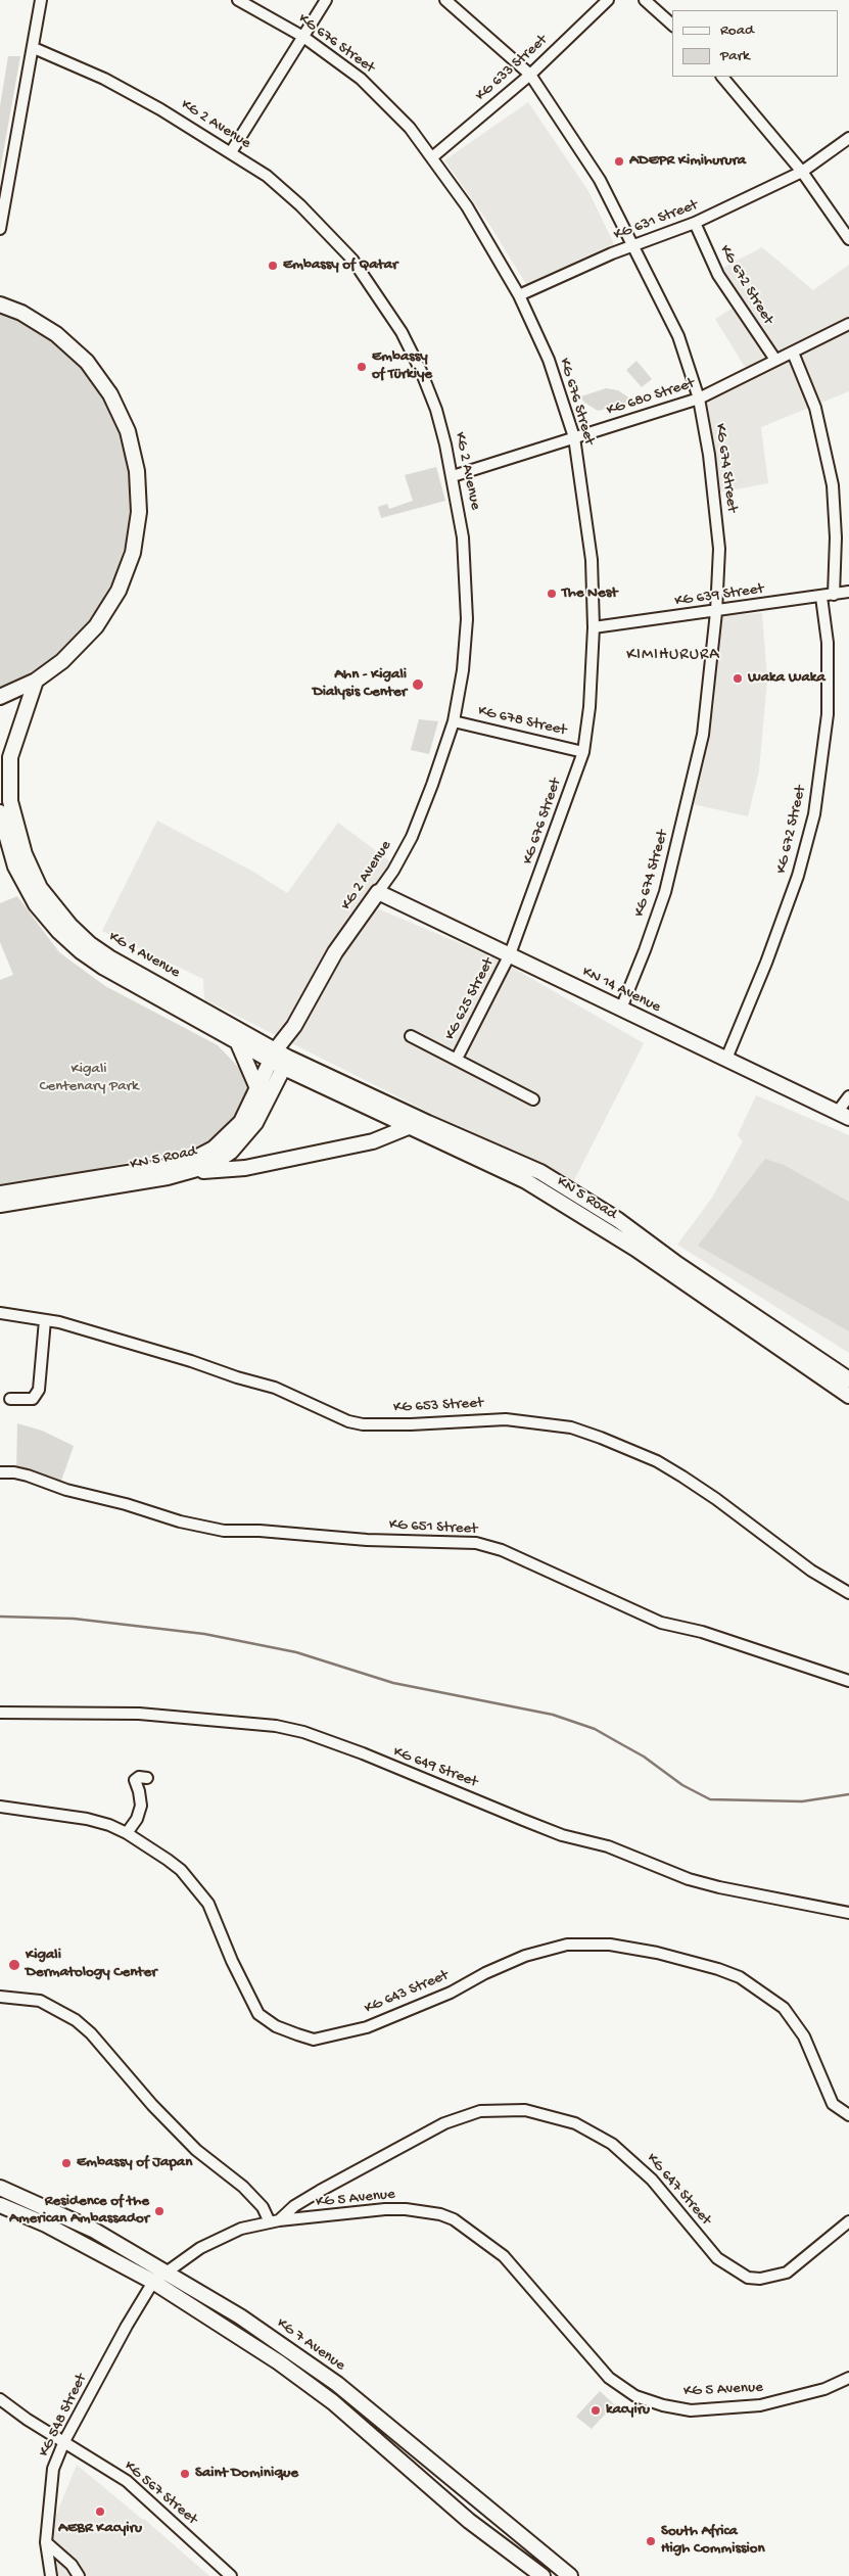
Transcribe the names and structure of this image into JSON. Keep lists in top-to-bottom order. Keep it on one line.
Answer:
{"streets":{"main road":["KG 2 Avenue","KG 4 Avenue","KN 14 Avenue","KN 5 Road","KG 7 Avenue"],"street":["KG 676 Street","KG 633 Street","KG 631 Street","KG 672 Street","KG 680 Street","KG 674 Street","KG 639 Street","KG 678 Street","KG 625 Street","KG 653 Street","KG 651 Street","KG 649 Street","KG 643 Street","KG 647 Street","KG 5 Avenue","KG 548 Street","KG 567 Street"]},"crossings":[["KG 676 Street","KG 633 Street"],["KG 676 Street","KG 631 Street"],["KG 676 Street","KG 680 Street"],["KG 676 Street","KG 639 Street"],["KG 676 Street","KG 678 Street"],["KG 676 Street","KN 14 Avenue"],["KG 676 Street","KG 625 Street"],["KG 633 Street","KG 674 Street"],["KG 2 Avenue","KG 680 Street"],["KG 2 Avenue","KG 678 Street"],["KG 2 Avenue","KG 4 Avenue"],["KG 2 Avenue","KN 14 Avenue"],["KG 2 Avenue","KN 5 Road"],["KG 631 Street","KG 672 Street"],["KG 631 Street","KG 674 Street"],["KG 672 Street","KG 680 Street"],["KG 672 Street","KG 639 Street"],["KG 672 Street","KN 14 Avenue"],["KG 680 Street","KG 674 Street"],["KG 674 Street","KG 639 Street"],["KG 674 Street","KN 14 Avenue"],["KG 4 Avenue","KN 5 Road"],["KN 14 Avenue","KG 625 Street"],["KG 647 Street","KG 5 Avenue"],["KG 5 Avenue","KG 7 Avenue"],["KG 5 Avenue","KG 548 Street"],["KG 7 Avenue","KG 548 Street"],["KG 548 Street","KG 567 Street"]],"districts":["KIMIHURURA"],"parks":["Kigali Centenary Park"],"places":["ADEPR Kimihurura","Embassy of Qatar","Embassy of Türkiye","The Nest","Waka Waka","Ahn - Kigali Dialysis Center","Kigali Dermatology Center","Embassy of Japan","Residence of the American Ambassador","kacyiru","Saint Dominique","AEBR Kacyiru","South Africa High Commission"],"legend":["Road","Park"]}
